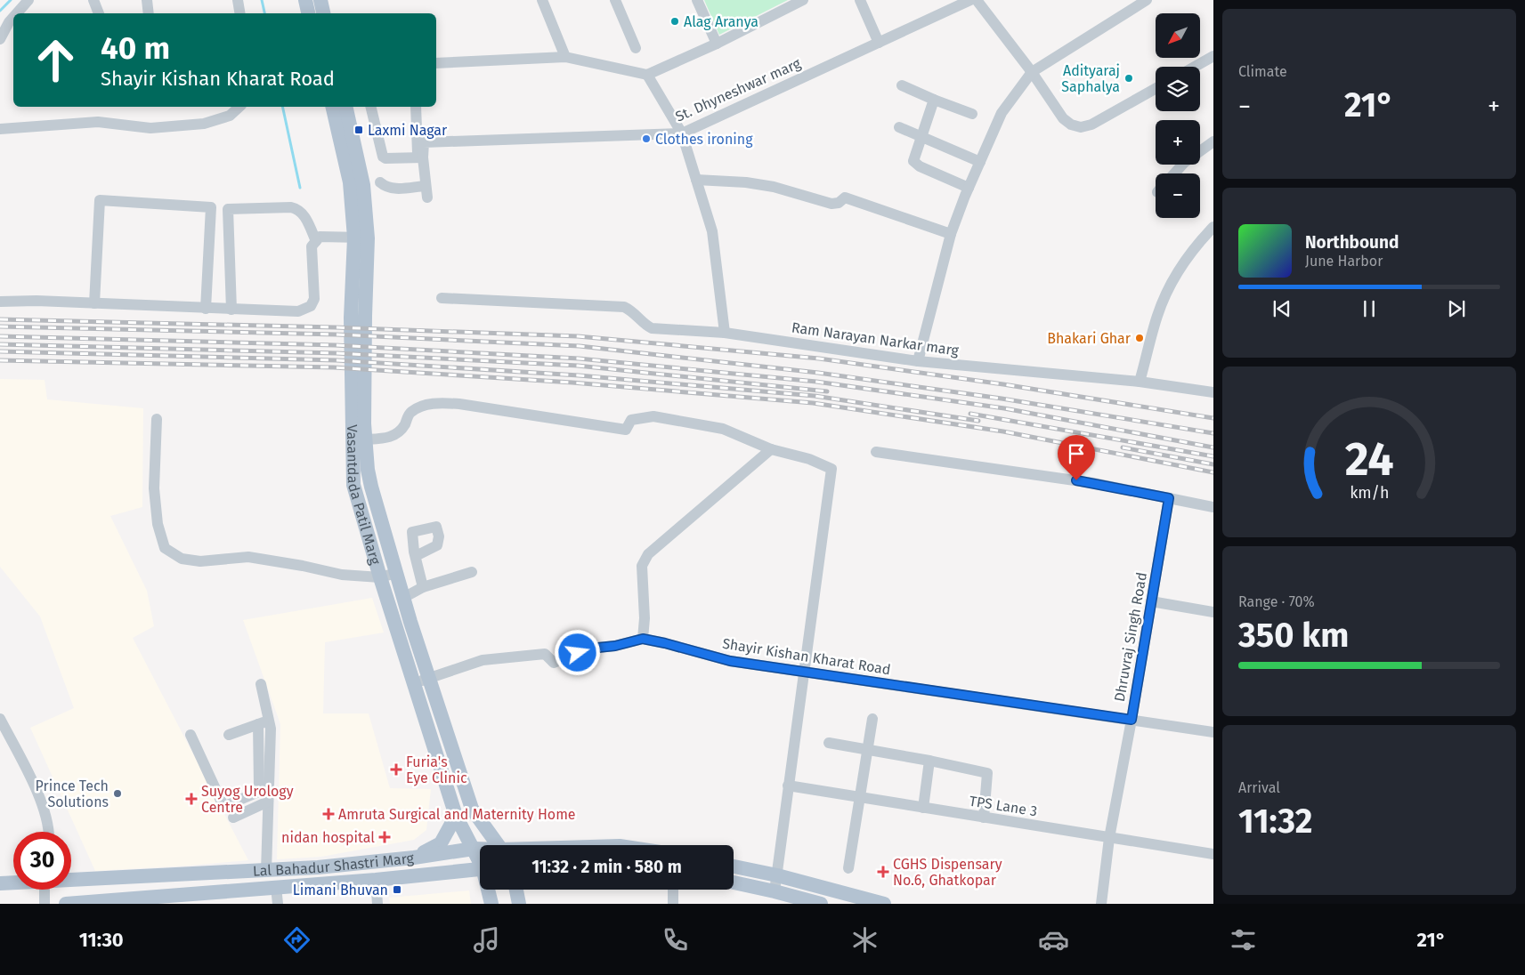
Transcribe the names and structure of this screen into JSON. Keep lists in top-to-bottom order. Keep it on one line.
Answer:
{"streets":{"main road":["Vasantdada Patil Marg","Lal Bahadur Shastri Marg"],"street":["St. Dhyneshwar marg","Ram Narayan Narkar marg","Dhruvraj Singh Road","Shayir Kishan Kharat Road","TPS Lane 3"]},"crossings":[["Vasantdada Patil Marg","Lal Bahadur Shastri Marg"],["Dhruvraj Singh Road","Shayir Kishan Kharat Road"],["Dhruvraj Singh Road","TPS Lane 3"]],"places":{"other":["Alag Aranya","Adityaraj Saphalya","Clothes ironing","Bhakari Ghar","Prince Tech Solutions"],"transit":["Laxmi Nagar","Limani Bhuvan"],"health":["Furia's Eye Clinic","Suyog Urology Centre","Amruta Surgical and Maternity Home","nidan hospital","CGHS Dispensary No.6, Ghatkopar"]},"north":"bottom left","page":{"tile":["Climate",["Range · 70%","350 km"],["Arrival","11:32"]],"map_buttons":["+","−"],"turn":["40 m","Shayir Kishan Kharat Road"],"heat":["−","21°","+"],"song":["Northbound","June Harbor"],"limit":"30","trip":"11:32 · 2 min · 580 m","tabs":["11:30","21°"],"gauge":["24","km/h"]}}
